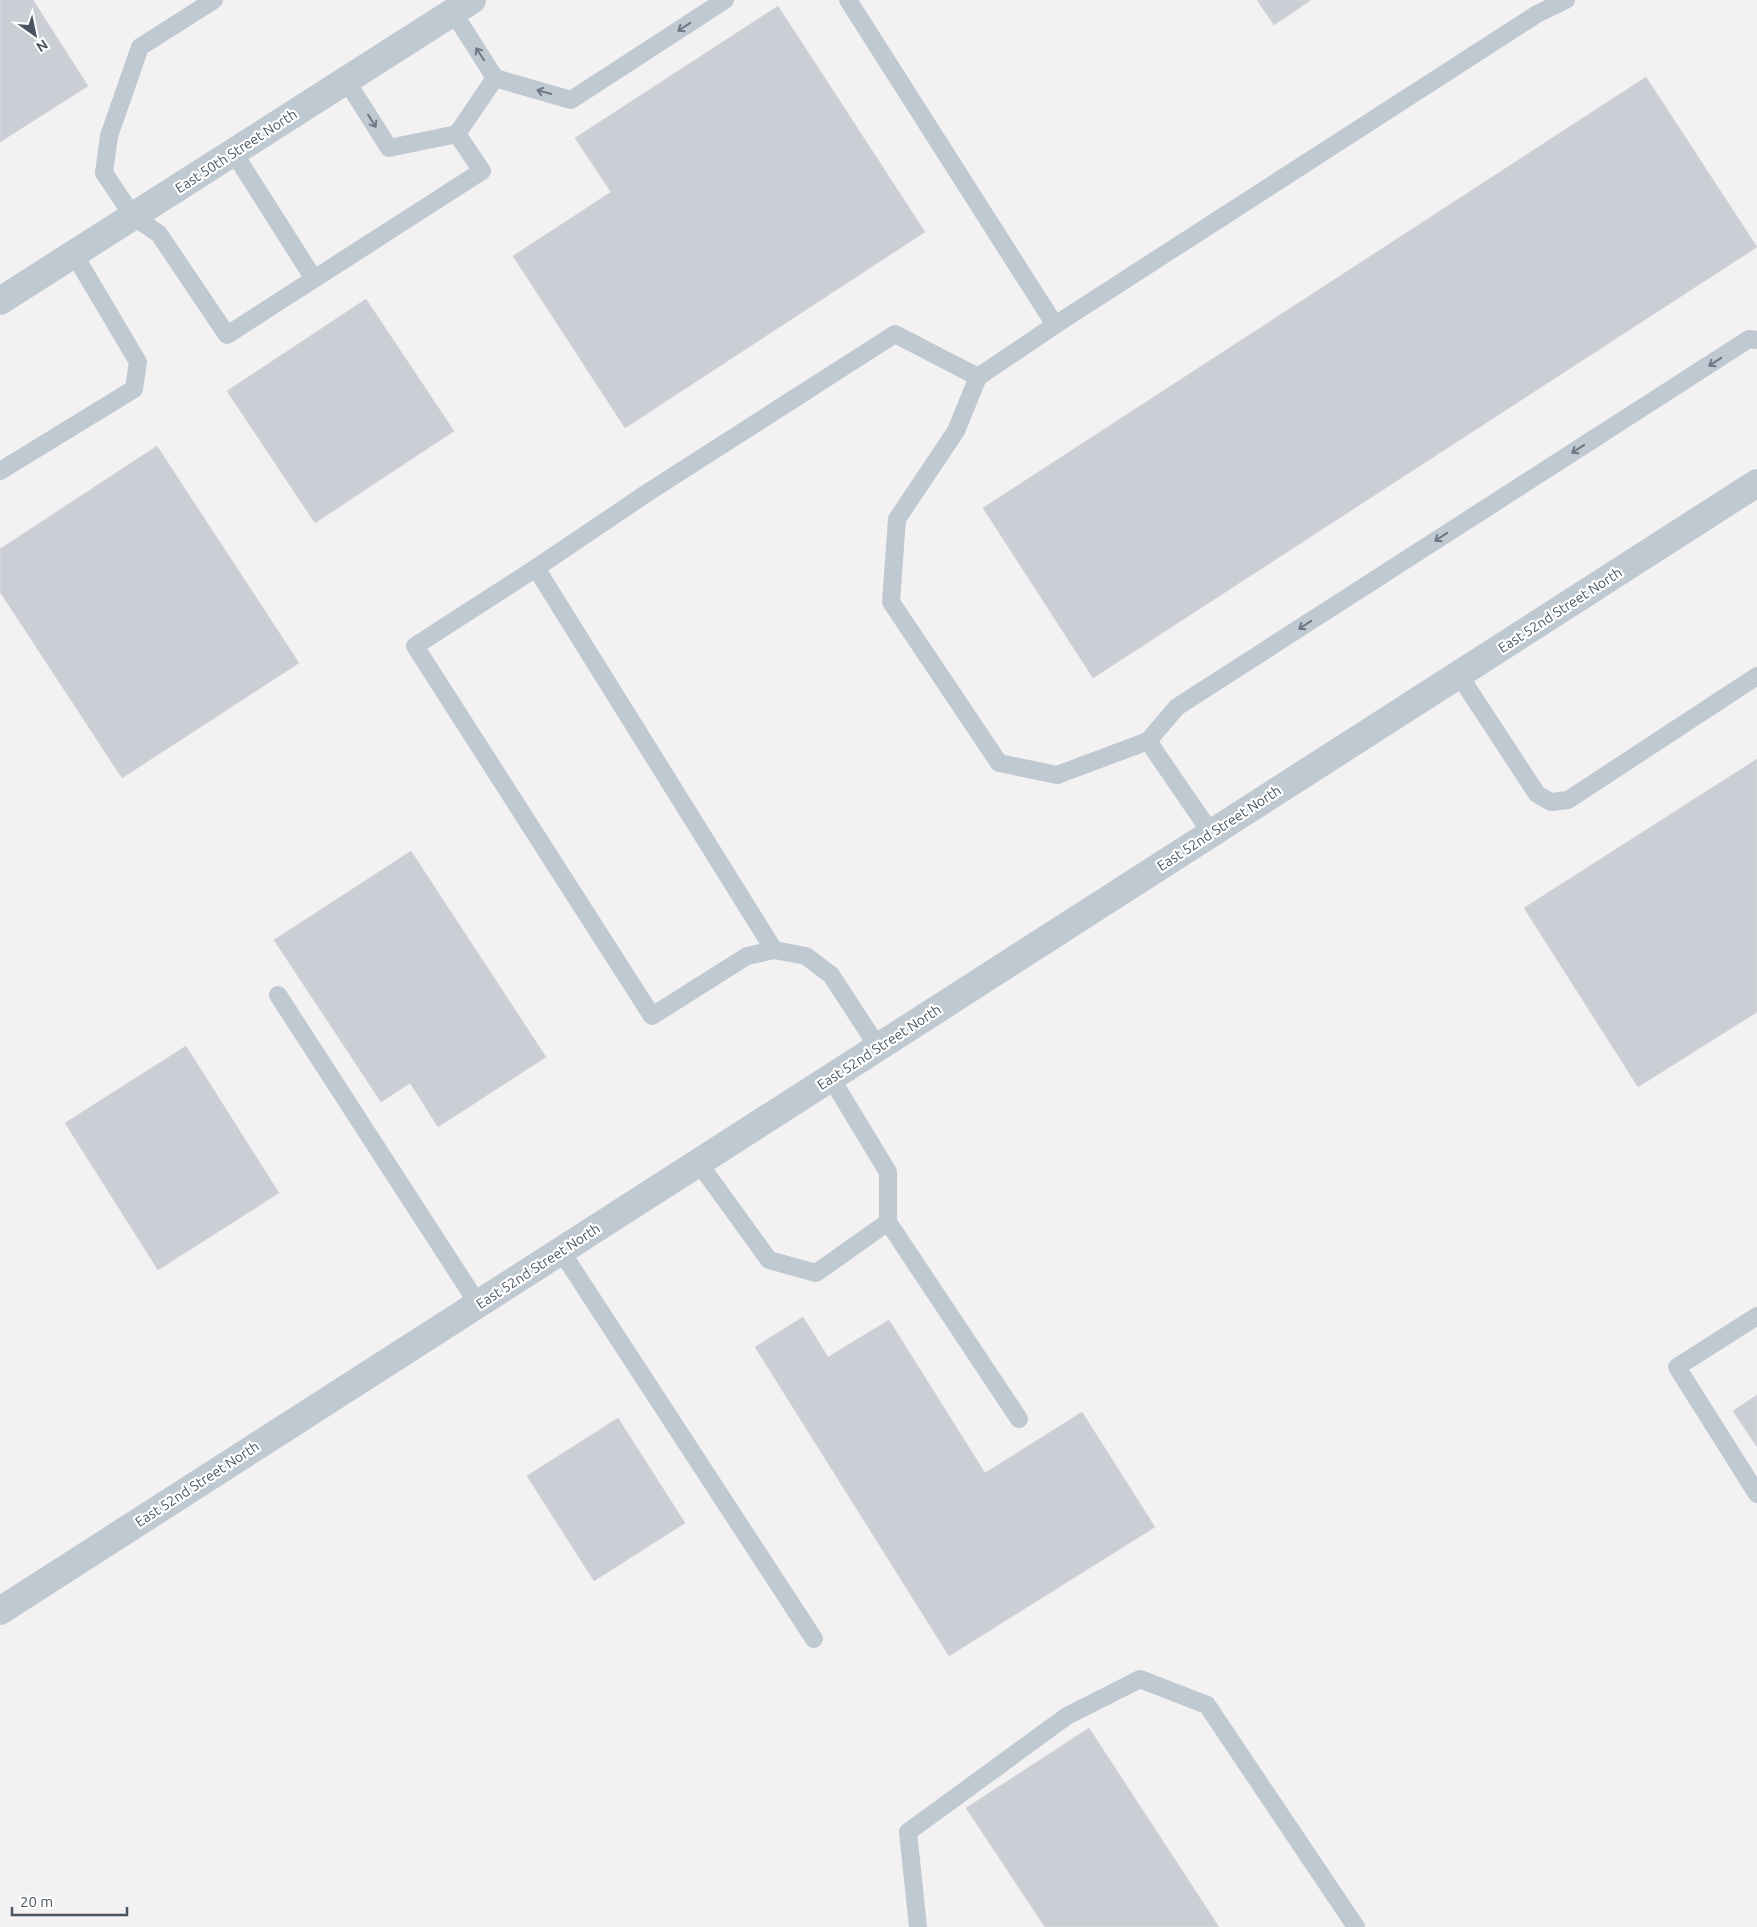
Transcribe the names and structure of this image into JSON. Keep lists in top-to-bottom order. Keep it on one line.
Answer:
{"streets":{"street":["East 50th Street North","East 52nd Street North"]},"scale_bar":"20 m","north":"bottom right"}
